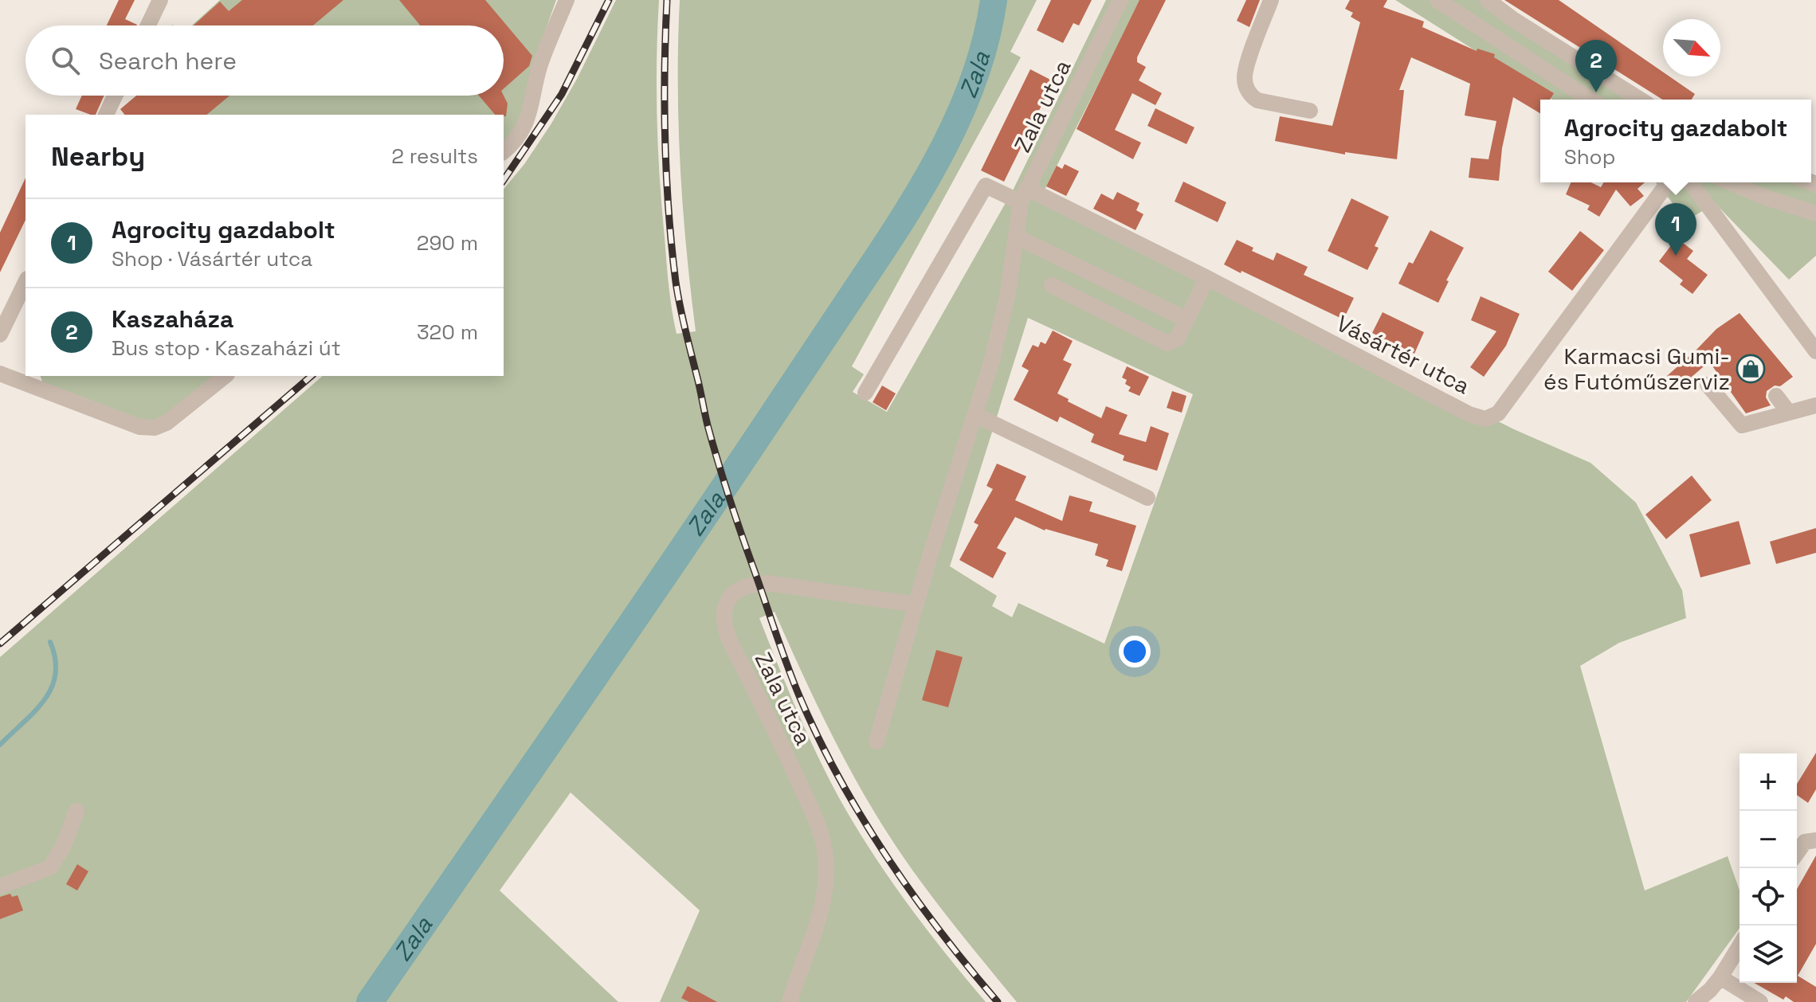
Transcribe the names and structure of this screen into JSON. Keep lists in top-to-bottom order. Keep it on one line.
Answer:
{"streets":{"street":["Zala utca","Vásártér utca"]},"crossings":[["Zala utca","Vásártér utca"]],"water":["Zala"],"places":{"shop":["Karmacsi Gumi- és Futóműszerviz"]},"north":"bottom right","page":{"search":"Search here","pins":["2","1"],"popup":["Agrocity gazdabolt","Shop"],"heading":["Nearby","2 results"],"list":[{"mark":"1","name":"Agrocity gazdabolt","note":"Shop · Vásártér utca","value":"290 m"},{"mark":"2","name":"Kaszaháza","note":"Bus stop · Kaszaházi út","value":"320 m"}],"map_buttons":["+","−"]}}
